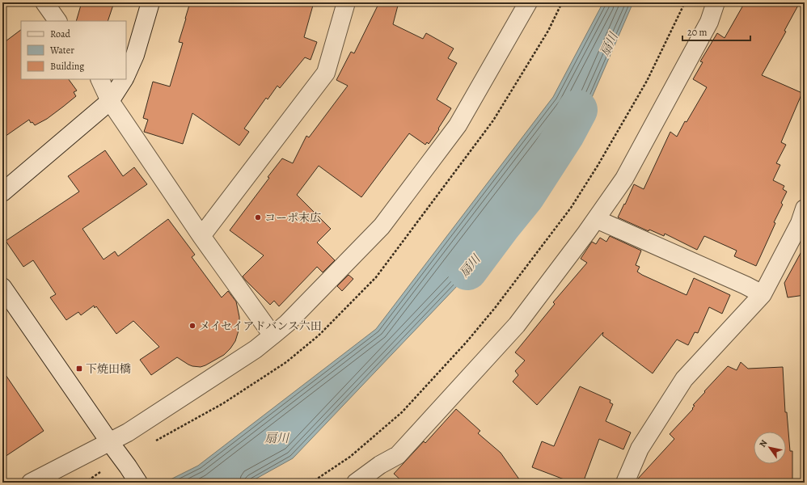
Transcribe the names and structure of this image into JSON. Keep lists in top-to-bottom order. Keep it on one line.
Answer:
{"water":["扇川"],"places":{"other":["コーポ末広","メイセイアドバンス六田"],"transit":["下焼田橋"]},"legend":["Road","Water","Building"],"scale_bar":"20 m","north":"top left"}
